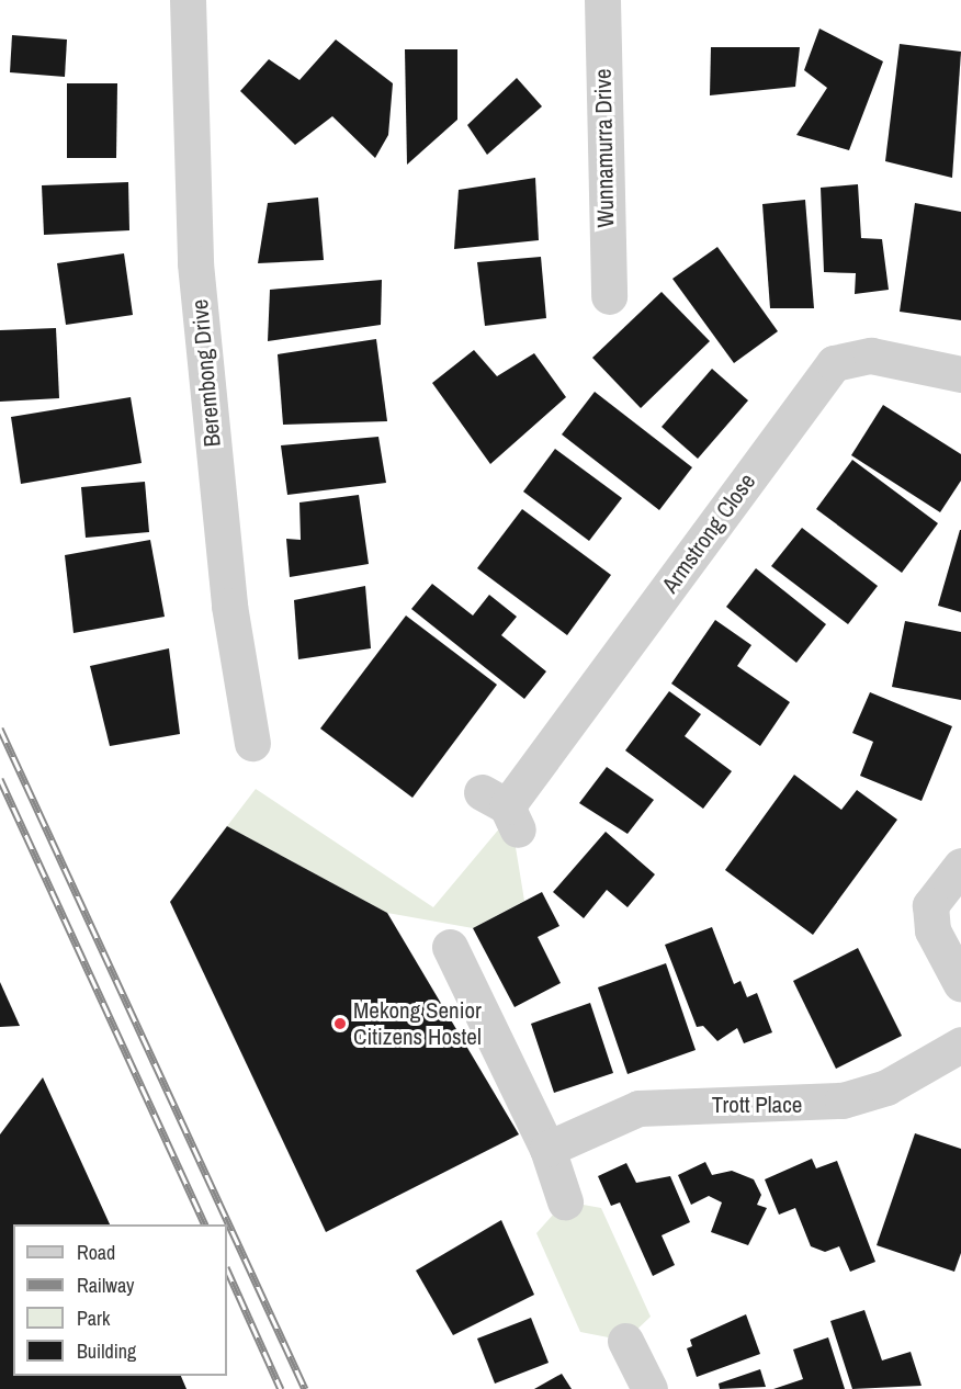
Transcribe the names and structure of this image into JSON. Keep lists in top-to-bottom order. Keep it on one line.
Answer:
{"streets":{"street":["Wunnamurra Drive","Berembong Drive","Armstrong Close","Trott Place"]},"places":["Mekong Senior Citizens Hostel"],"legend":["Road","Railway","Park","Building"]}
